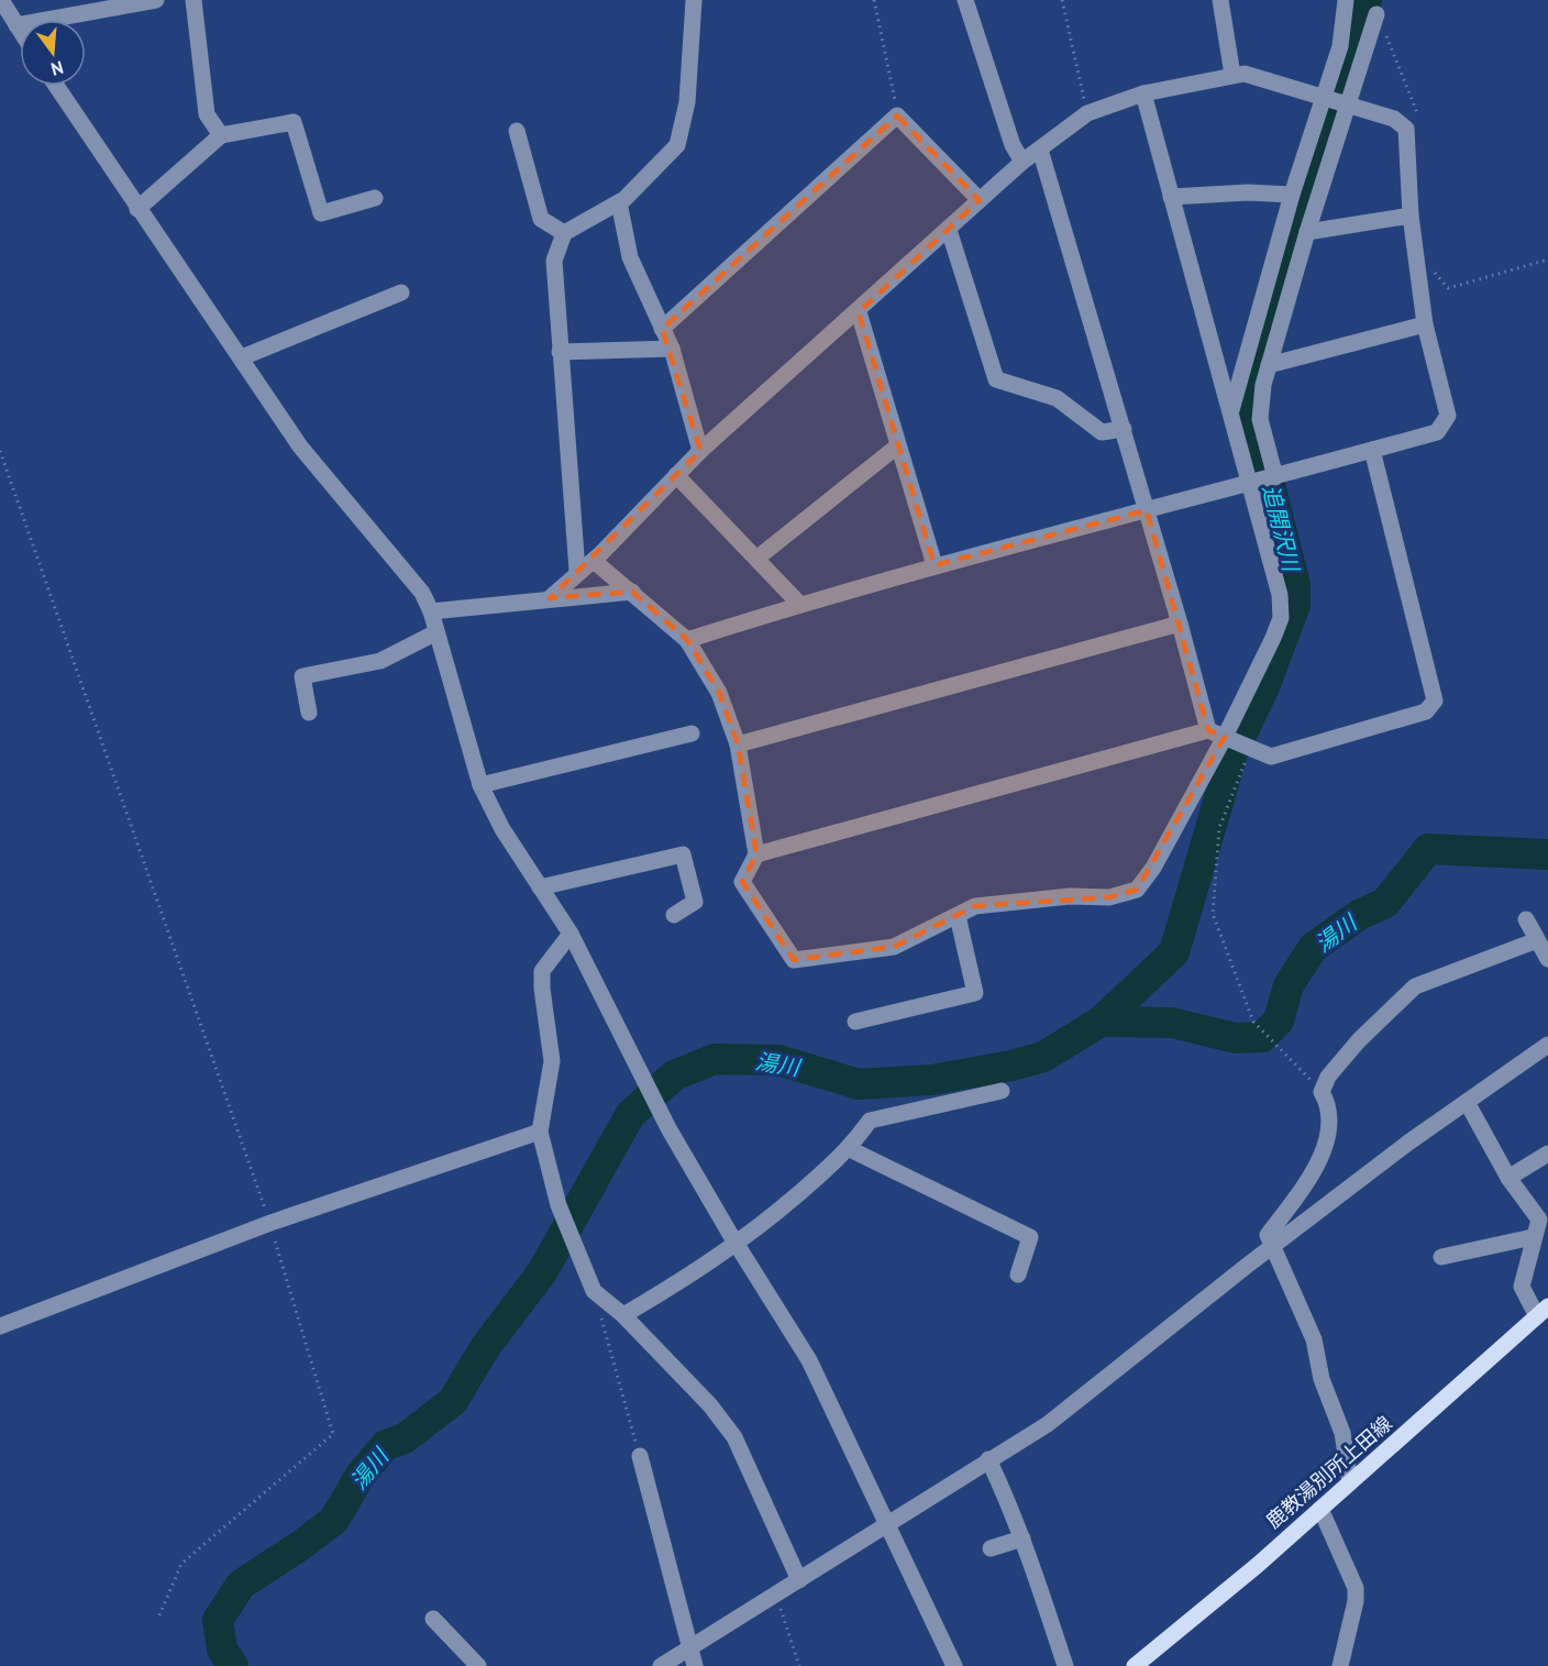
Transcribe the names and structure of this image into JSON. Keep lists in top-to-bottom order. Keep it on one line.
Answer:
{"streets":{"main road":["鹿教湯別所上田線"]},"water":["追開沢川","湯川"],"north":"bottom"}
